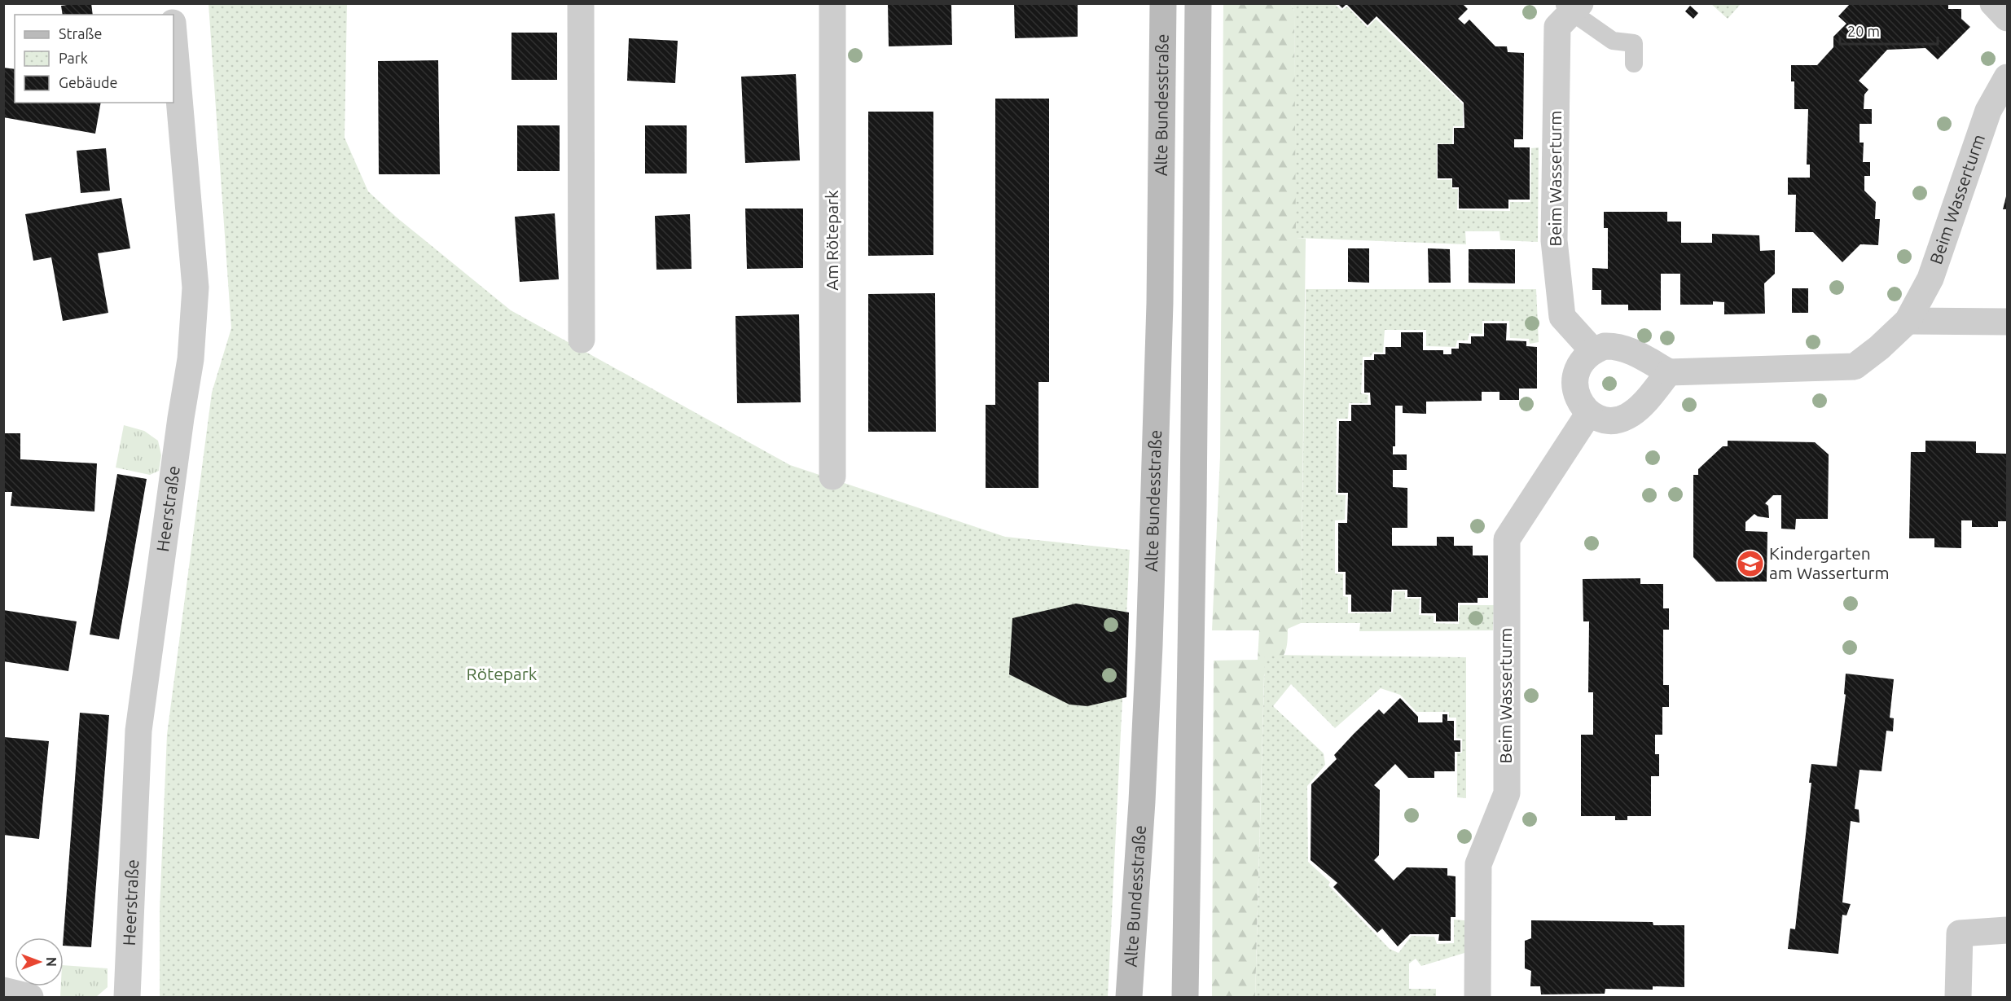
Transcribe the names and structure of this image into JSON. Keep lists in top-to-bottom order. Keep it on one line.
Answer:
{"streets":{"main road":["Alte Bundesstraße"],"street":["Beim Wasserturm","Am Rötepark","Heerstraße"]},"parks":["Rötepark"],"places":{"school or university":["Kindergarten am Wasserturm"]},"legend":["Straße","Park","Gebäude"],"scale_bar":"20 m","north":"right"}
